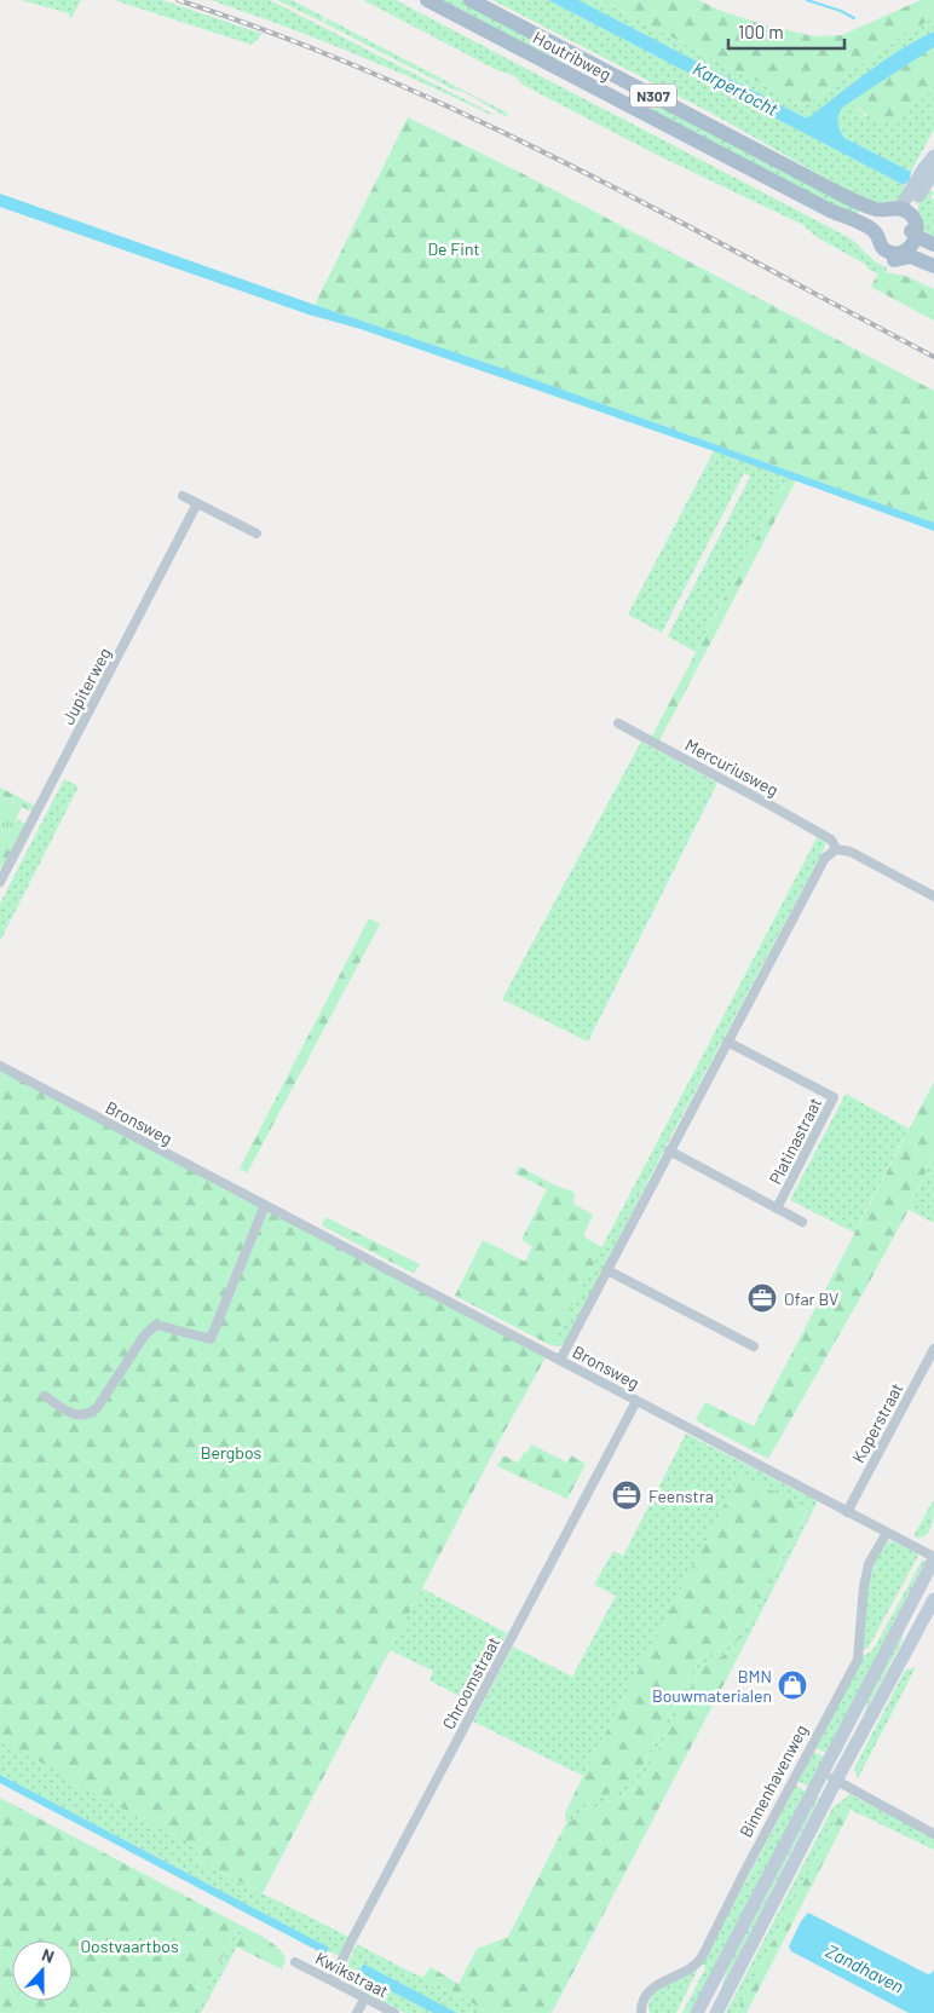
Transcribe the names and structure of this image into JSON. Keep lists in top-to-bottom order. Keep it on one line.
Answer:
{"streets":{"main road":["Houtribweg","N307"],"street":["Jupiterweg","Mercuriusweg","Bronsweg","Platinastraat","Koperstraat","Chroomstraat","Binnenhavenweg","Kwikstraat"]},"crossings":[["Houtribweg","N307"],["Bronsweg","Koperstraat"],["Bronsweg","Chroomstraat"],["Bronsweg","Binnenhavenweg"],["Chroomstraat","Kwikstraat"]],"water":["Karpertocht","Zandhaven"],"parks":["De Fint","Bergbos","Oostvaartbos"],"places":{"office":["Ofar BV","Feenstra"],"shop":["BMN Bouwmaterialen"]},"scale_bar":"100 m","north":"top"}
